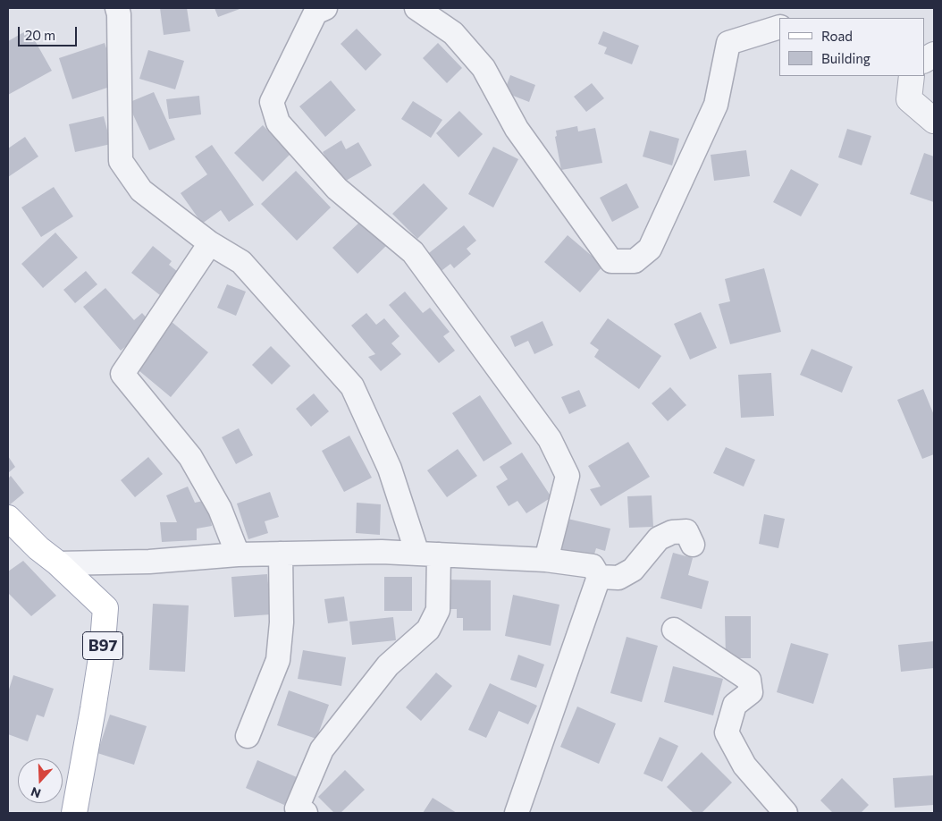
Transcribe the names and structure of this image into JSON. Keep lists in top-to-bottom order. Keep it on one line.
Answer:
{"streets":{"main road":["B97"]},"legend":["Road","Building"],"scale_bar":"20 m","north":"bottom"}
